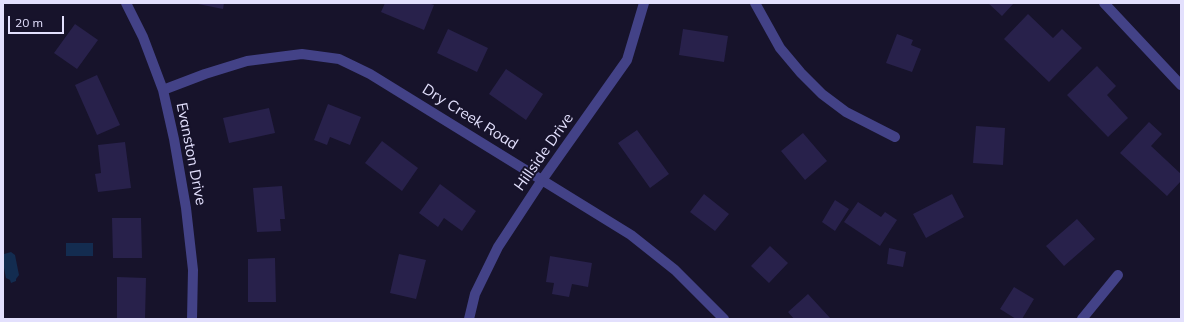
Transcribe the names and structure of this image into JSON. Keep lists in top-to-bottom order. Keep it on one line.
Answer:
{"streets":{"street":["Dry Creek Road","Hillside Drive","Evanston Drive"]},"crossings":[["Dry Creek Road","Hillside Drive"],["Dry Creek Road","Evanston Drive"]],"scale_bar":"20 m"}
